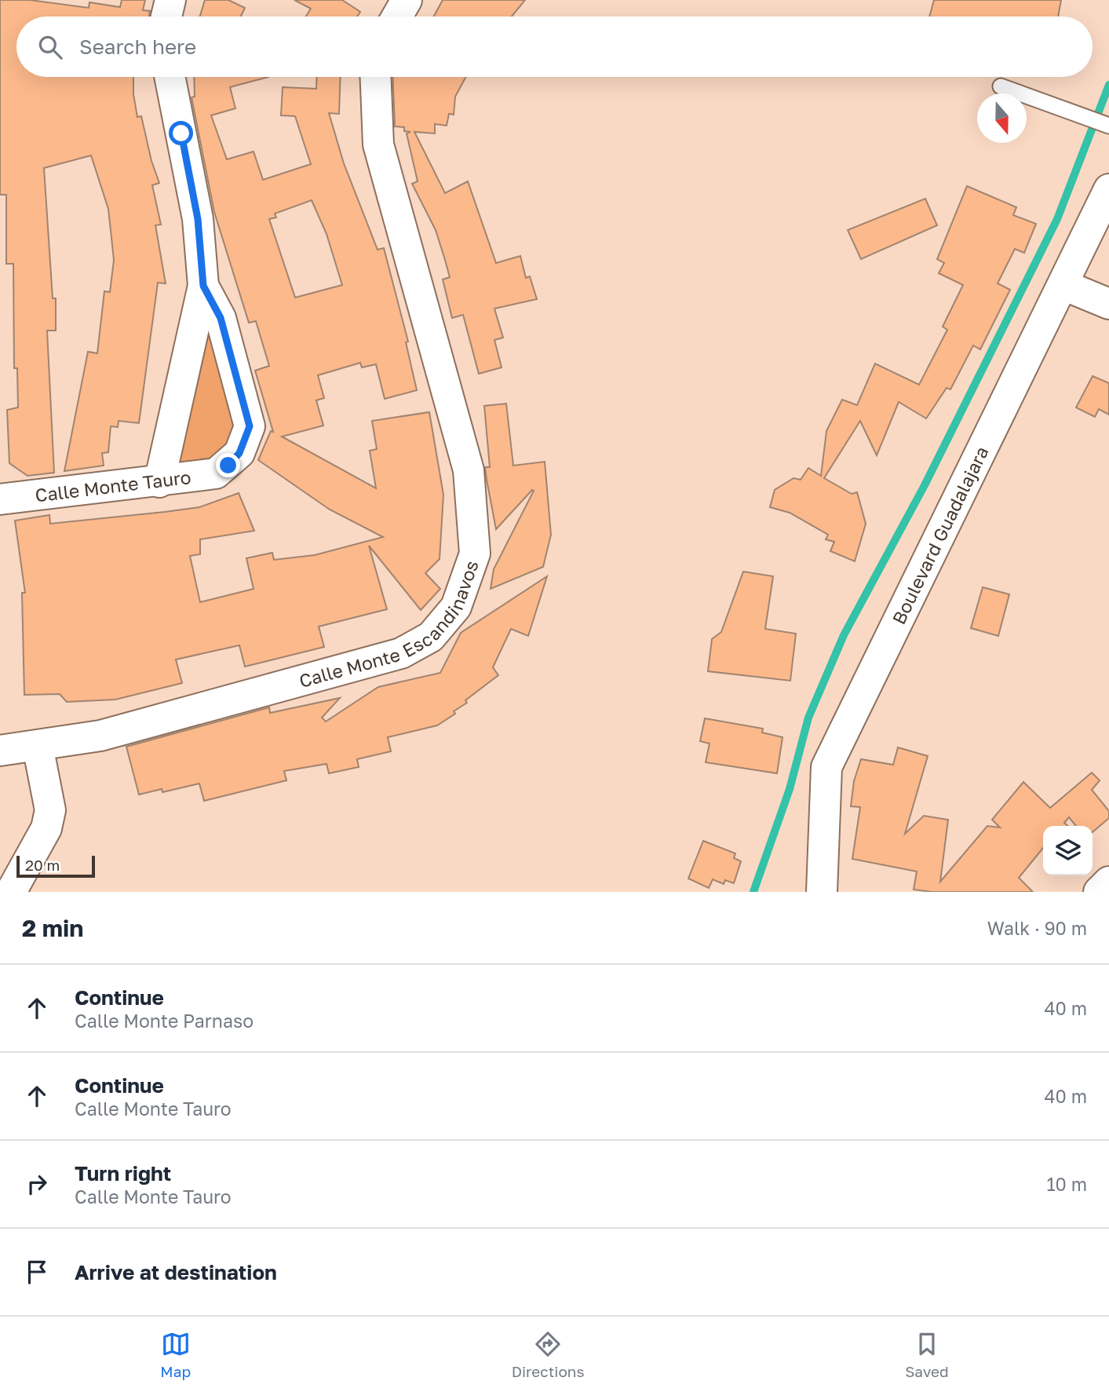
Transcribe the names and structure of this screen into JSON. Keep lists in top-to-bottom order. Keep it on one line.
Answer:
{"streets":{"street":["Calle Monte Tauro","Boulevard Guadalajara","Calle Monte Escandinavos"]},"scale_bar":"20 m","north":"bottom","page":{"search":"Search here","scale":"20 m","heading":["2 min","Walk · 90 m"],"list":[["Continue","Calle Monte Parnaso","40 m"],["Continue","Calle Monte Tauro","40 m"],["Turn right","Calle Monte Tauro","10 m"],"Arrive at destination"],"nav":["Map","Directions","Saved"]}}
